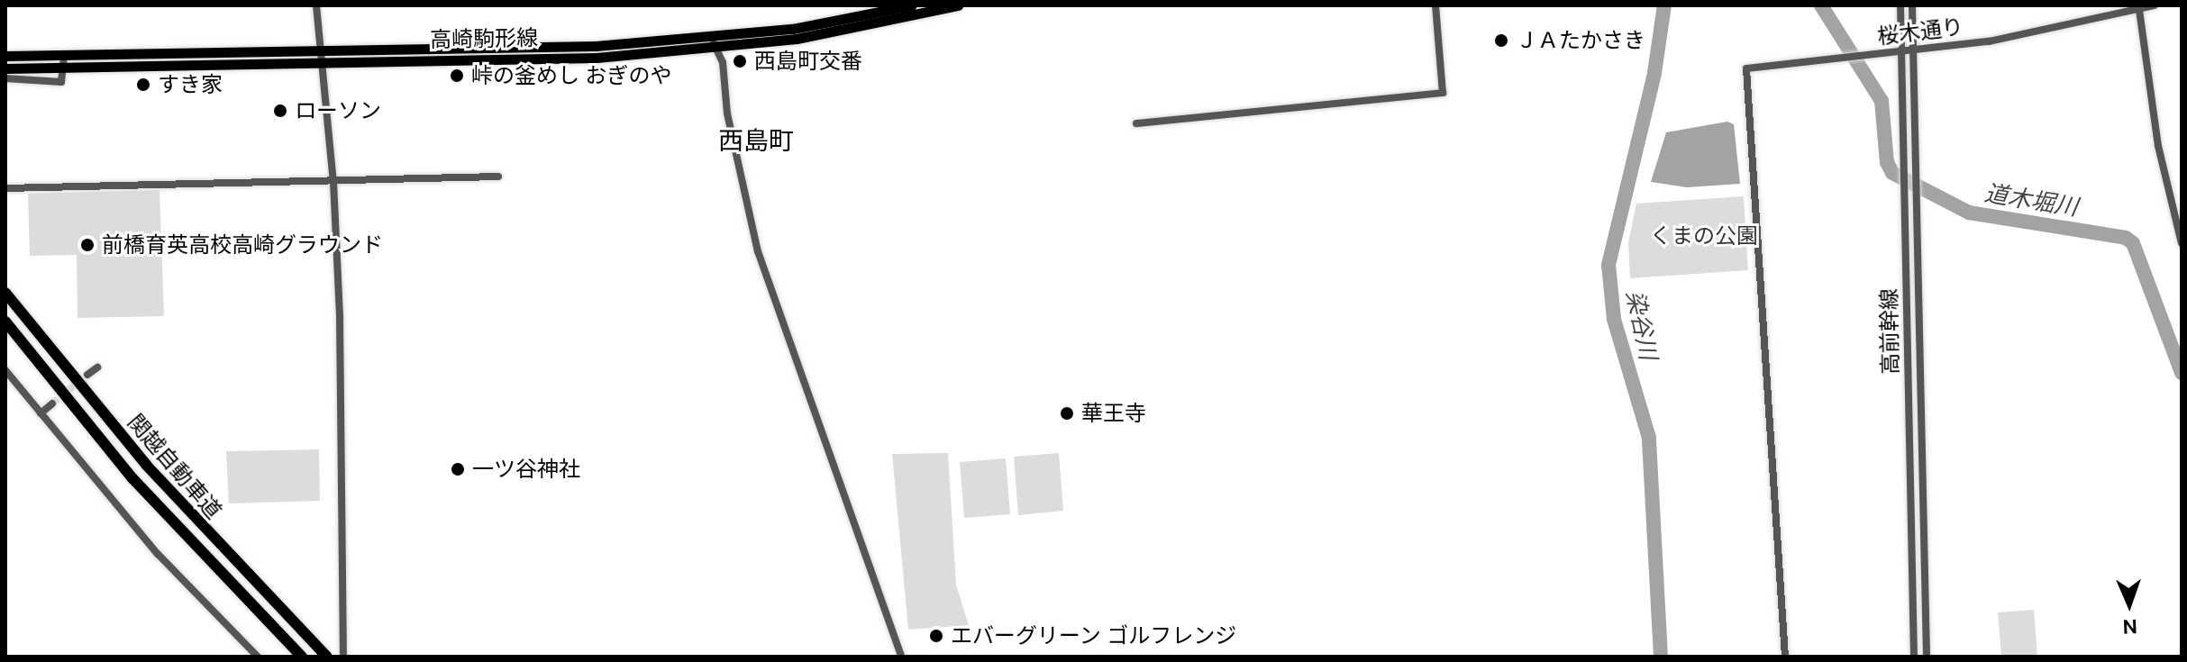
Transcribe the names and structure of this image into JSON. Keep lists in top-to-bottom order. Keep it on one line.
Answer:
{"streets":{"highway":["関越自動車道"],"main road":["高崎駒形線"],"street":["桜木通り","高前幹線"]},"crossings":[["桜木通り","高前幹線"]],"districts":["西島町"],"water":["道木堀川","染谷川"],"parks":["くまの公園"],"places":["ＪＡたかさき","西島町交番","峠の釜めし おぎのや","すき家","ローソン","前橋育英高校高崎グラウンド","華王寺","一ツ谷神社","エバーグリーン ゴルフレンジ"],"north":"bottom"}
